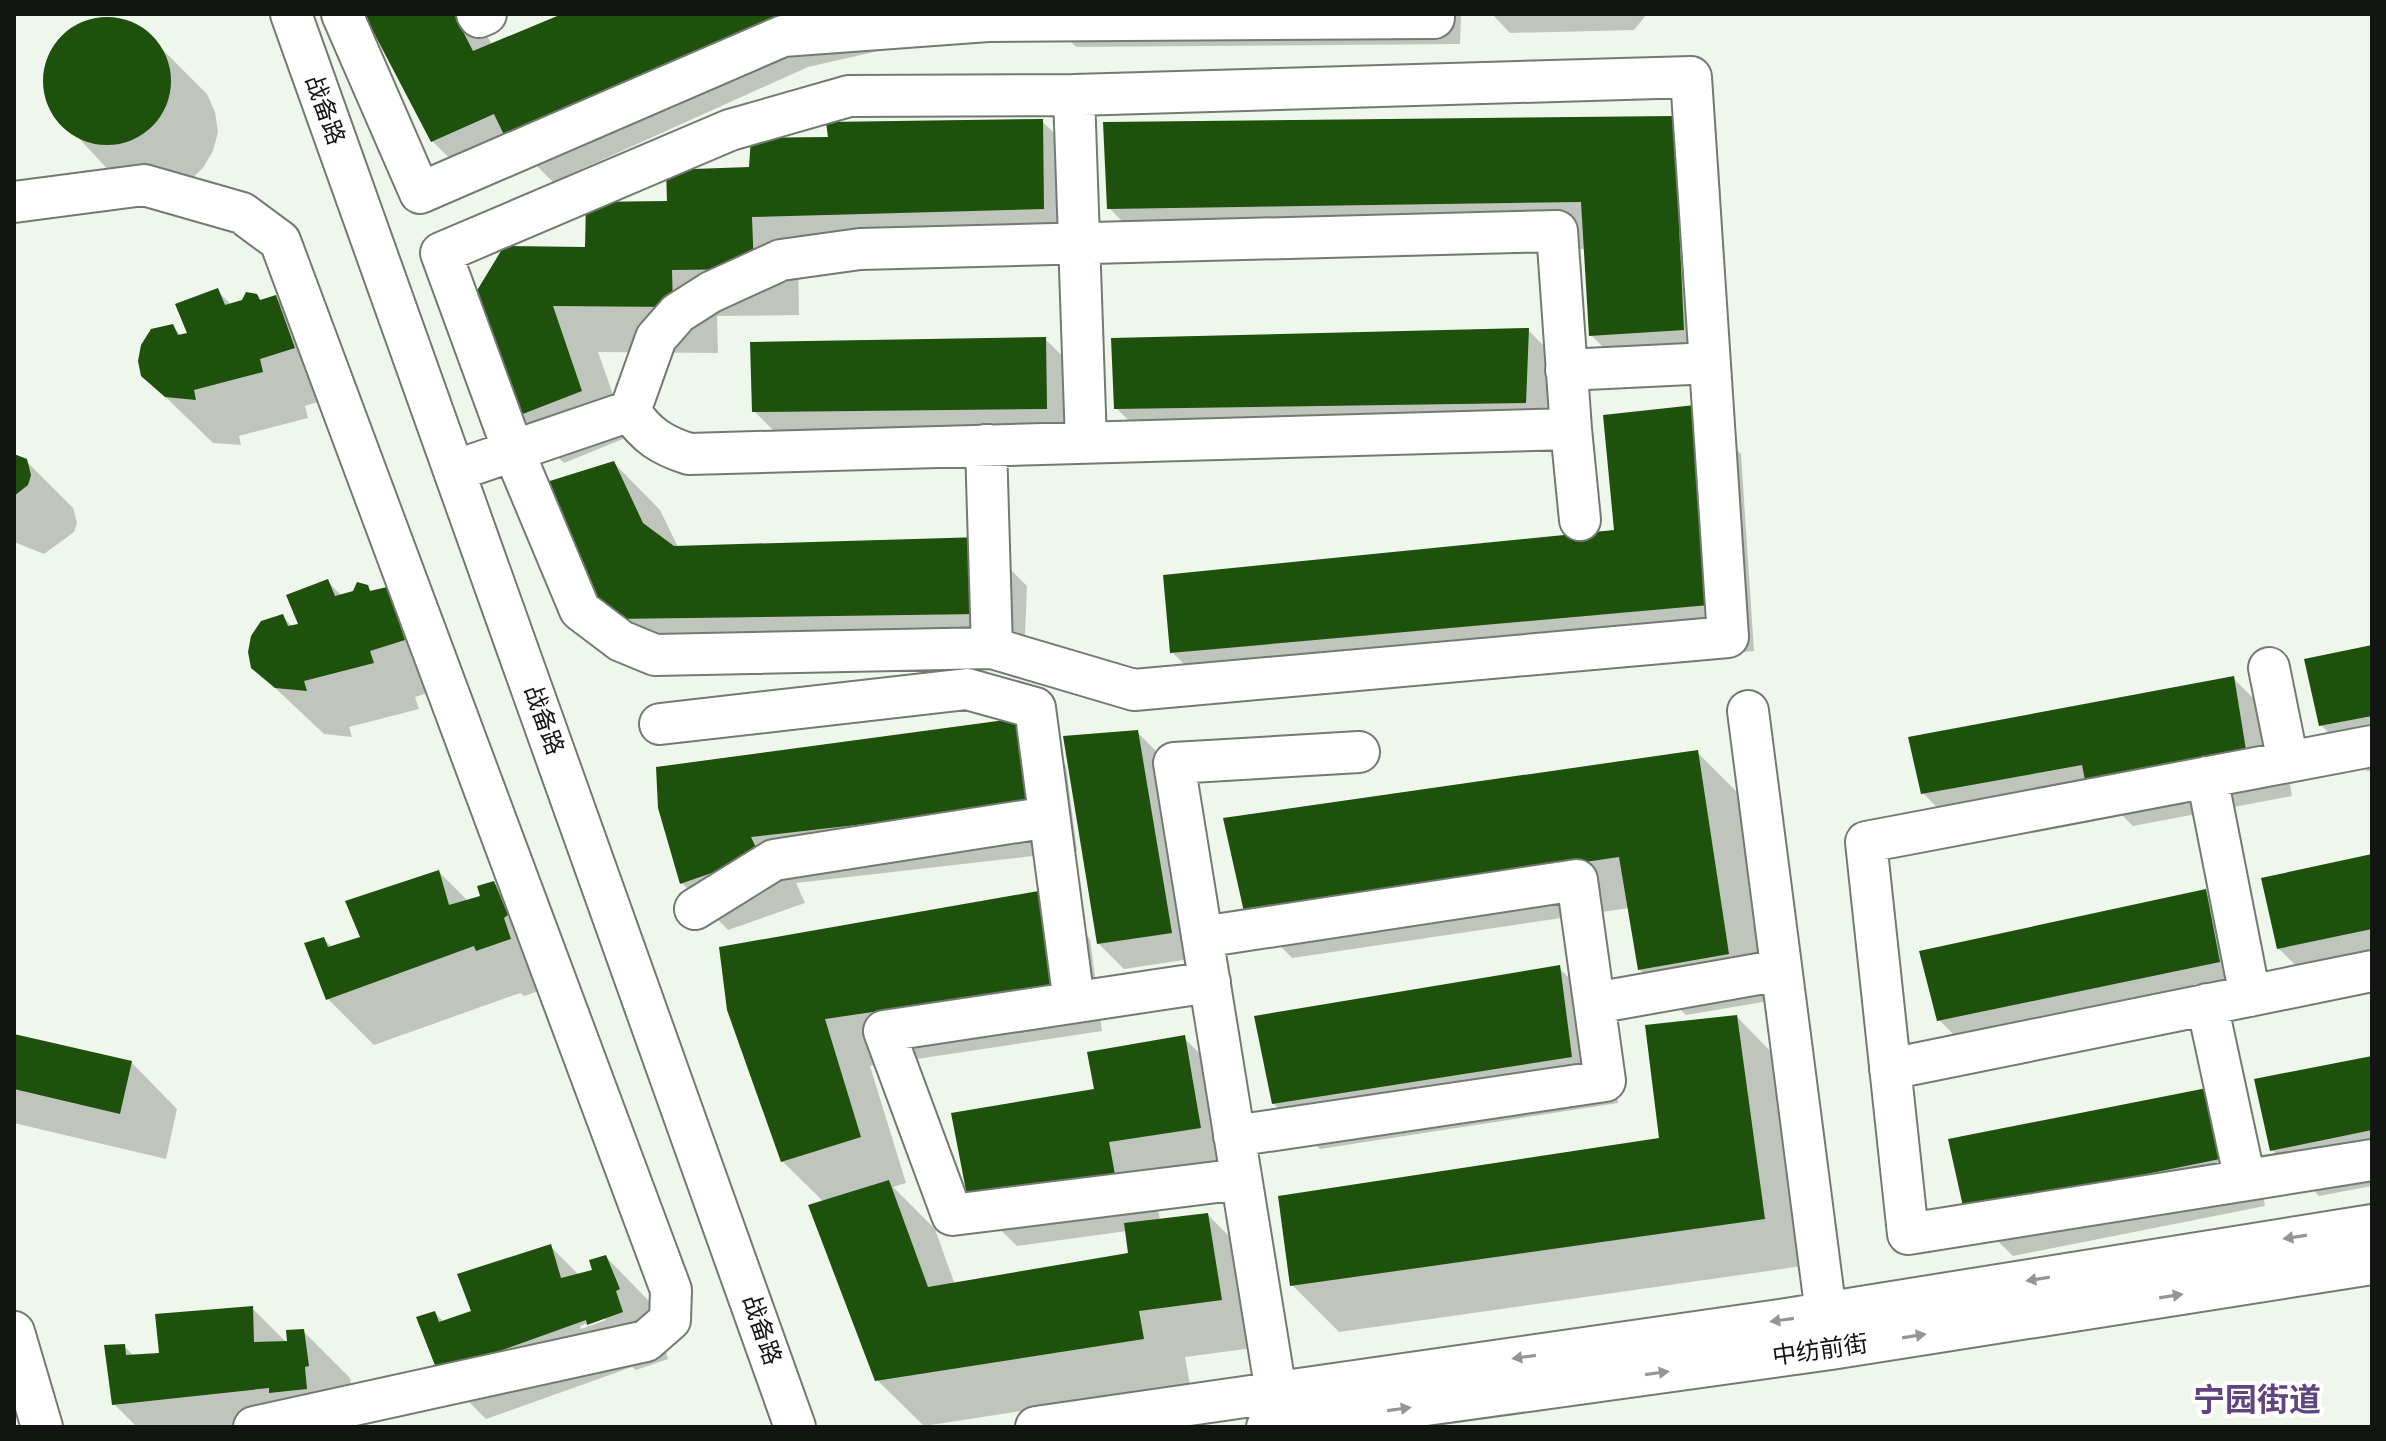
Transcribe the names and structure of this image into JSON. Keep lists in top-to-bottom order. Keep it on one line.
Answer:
{"streets":{"street":["战备路","中纺前街"]},"districts":["宁园街道"]}
